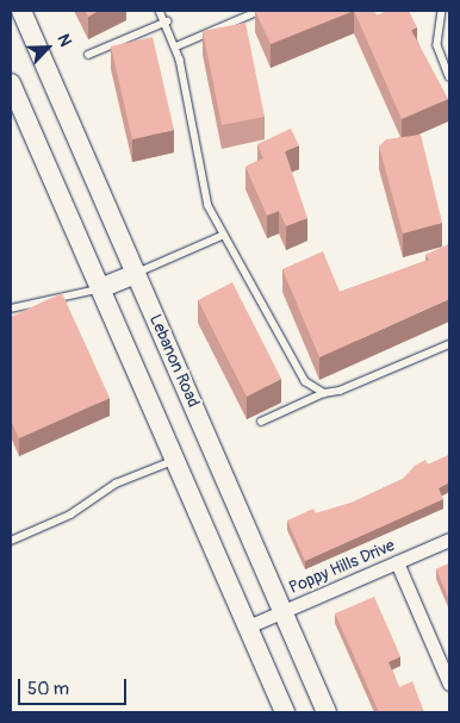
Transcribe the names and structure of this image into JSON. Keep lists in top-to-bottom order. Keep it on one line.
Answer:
{"streets":{"main road":["Lebanon Road"],"street":["Poppy Hills Drive"]},"crossings":[["Lebanon Road","Poppy Hills Drive"]],"scale_bar":"50 m","north":"top right"}
